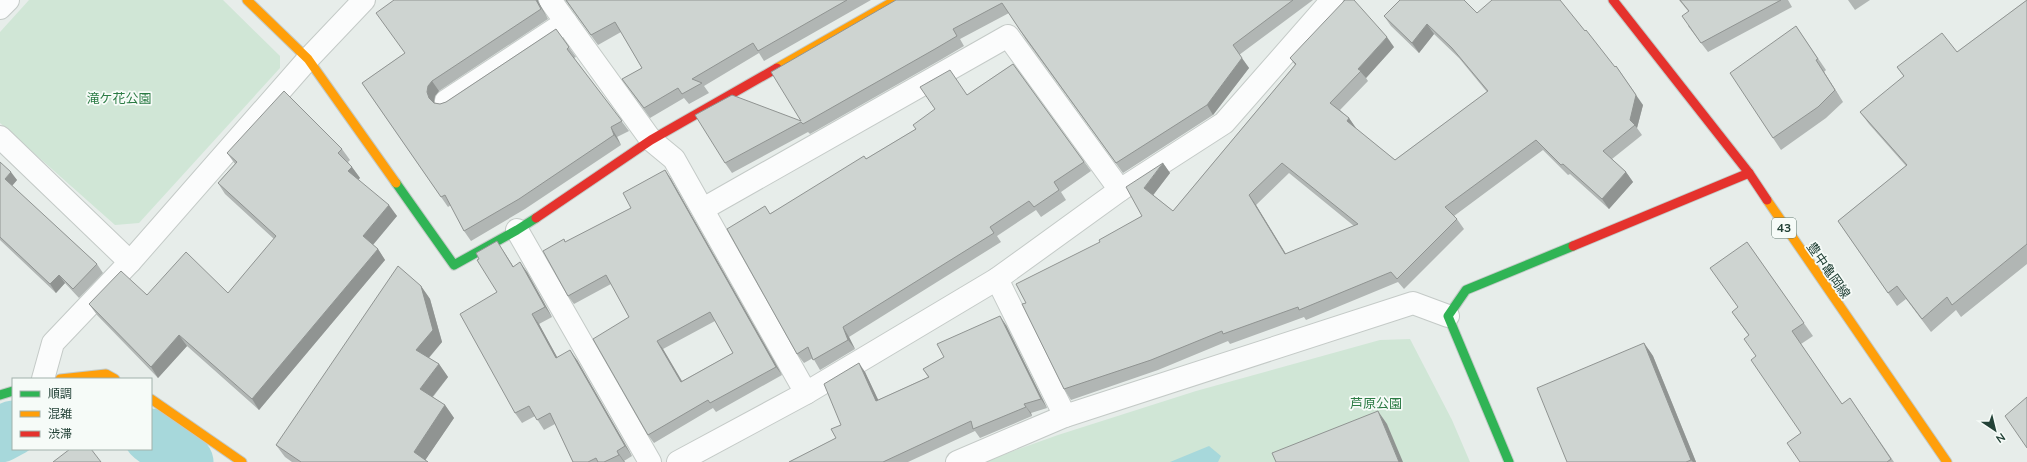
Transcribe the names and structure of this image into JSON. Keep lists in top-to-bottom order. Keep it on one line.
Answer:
{"streets":{"street":["43","豊中亀岡線"]},"parks":["滝ケ花公園","芦原公園"],"legend":["順調","混雑","渋滞"],"north":"bottom right"}
